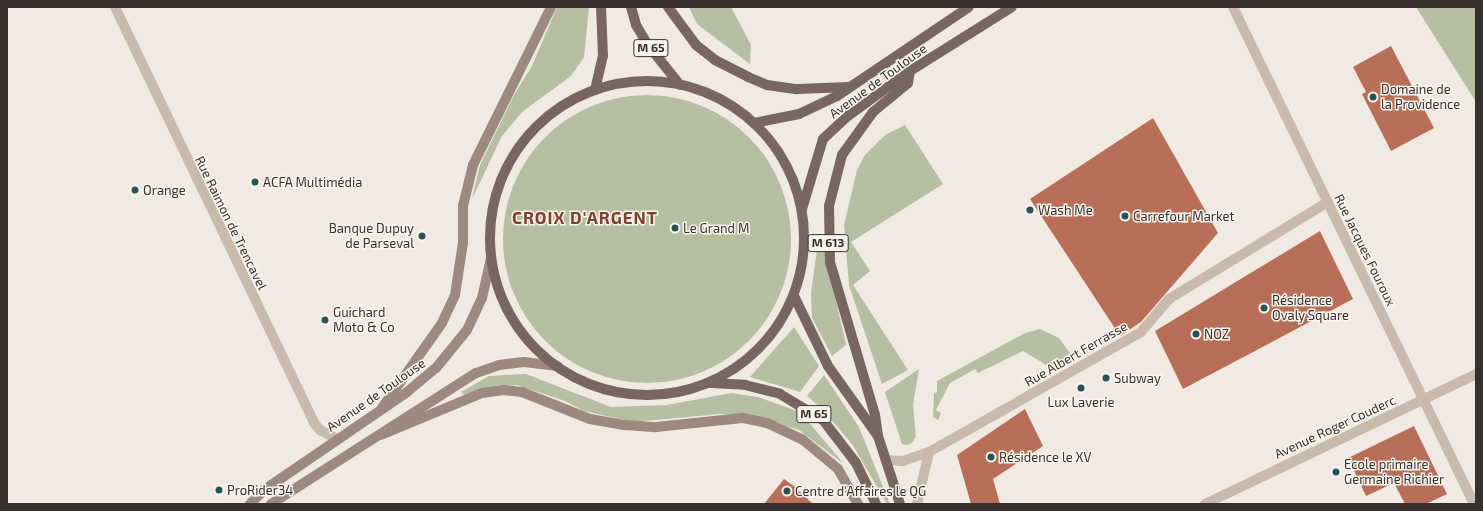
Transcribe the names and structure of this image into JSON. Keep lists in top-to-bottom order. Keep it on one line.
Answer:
{"streets":{"main road":["M 65","Avenue de Toulouse","M 613"],"street":["Rue Raimon de Trencavel","Rue Jacques Fouroux","Rue Albert Ferrasse","Avenue Roger Couderc"]},"crossings":[["Avenue de Toulouse","Rue Raimon de Trencavel"],["Avenue de Toulouse","M 613"],["Rue Jacques Fouroux","Rue Albert Ferrasse"],["Rue Jacques Fouroux","Avenue Roger Couderc"]],"districts":["CROIX D'ARGENT"],"places":["Domaine de la Providence","ACFA Multimédia","Orange","Wash Me","Carrefour Market","Le Grand M","Banque Dupuy de Parseval","Résidence Ovaly Square","Guichard Moto & Co","NOZ","Subway","Lux Laverie","Résidence le XV","Ecole primaire Germaine Richier","ProRider34","Centre d'Affaires le QG"]}
